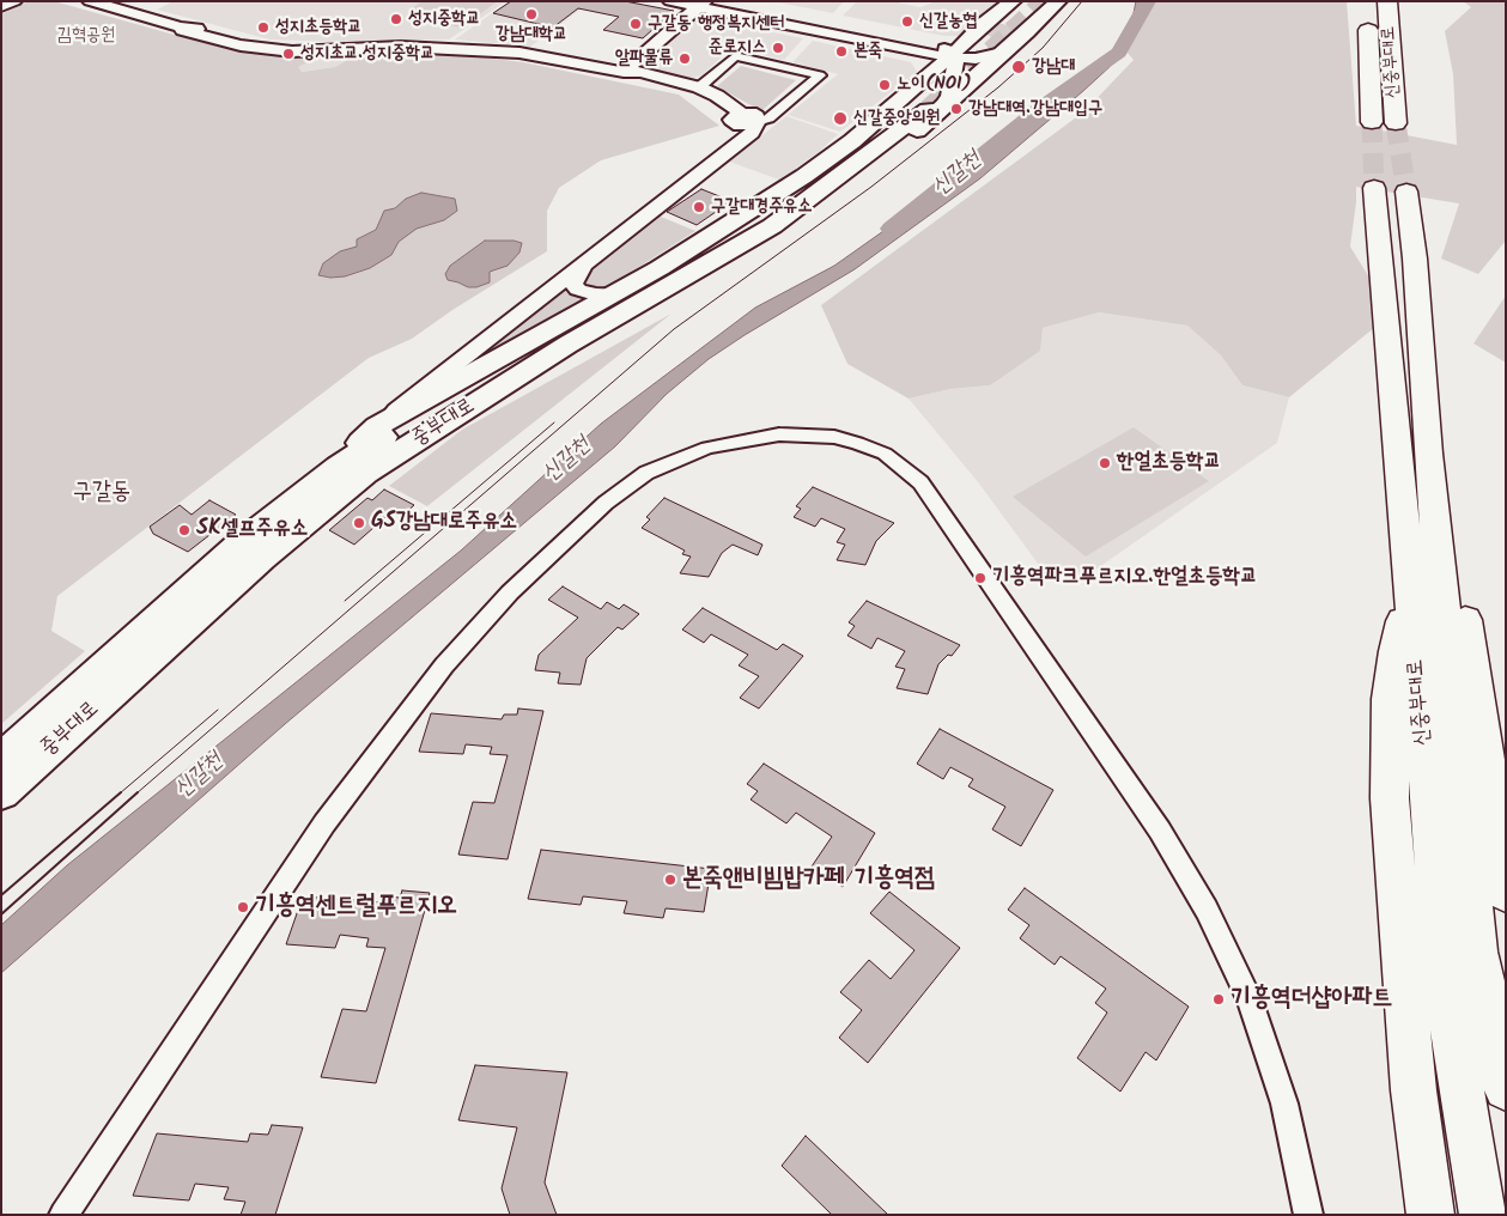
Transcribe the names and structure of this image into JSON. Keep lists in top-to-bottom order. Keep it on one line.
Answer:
{"streets":{"highway":["신중부대로"],"main road":["중부대로"]},"districts":["구갈동"],"water":["신갈천"],"parks":["김혁공원"],"places":["강남대학교","성지중학교","신갈농협","구갈동 행정복지센터","성지초등학교","준로지스","본죽","성지초교.성지중학교","알파물류","강남대","노이(NOI)","강남대역.강남대입구","신갈중앙의원","구갈대경주유소","한얼초등학교","GS강남대로주유소","SK셀프주유소","기흥역파크푸르지오.한얼초등학교","본죽앤비빔밥카페 기흥역점","기흥역센트럴푸르지오","기흥역더샵아파트"]}
